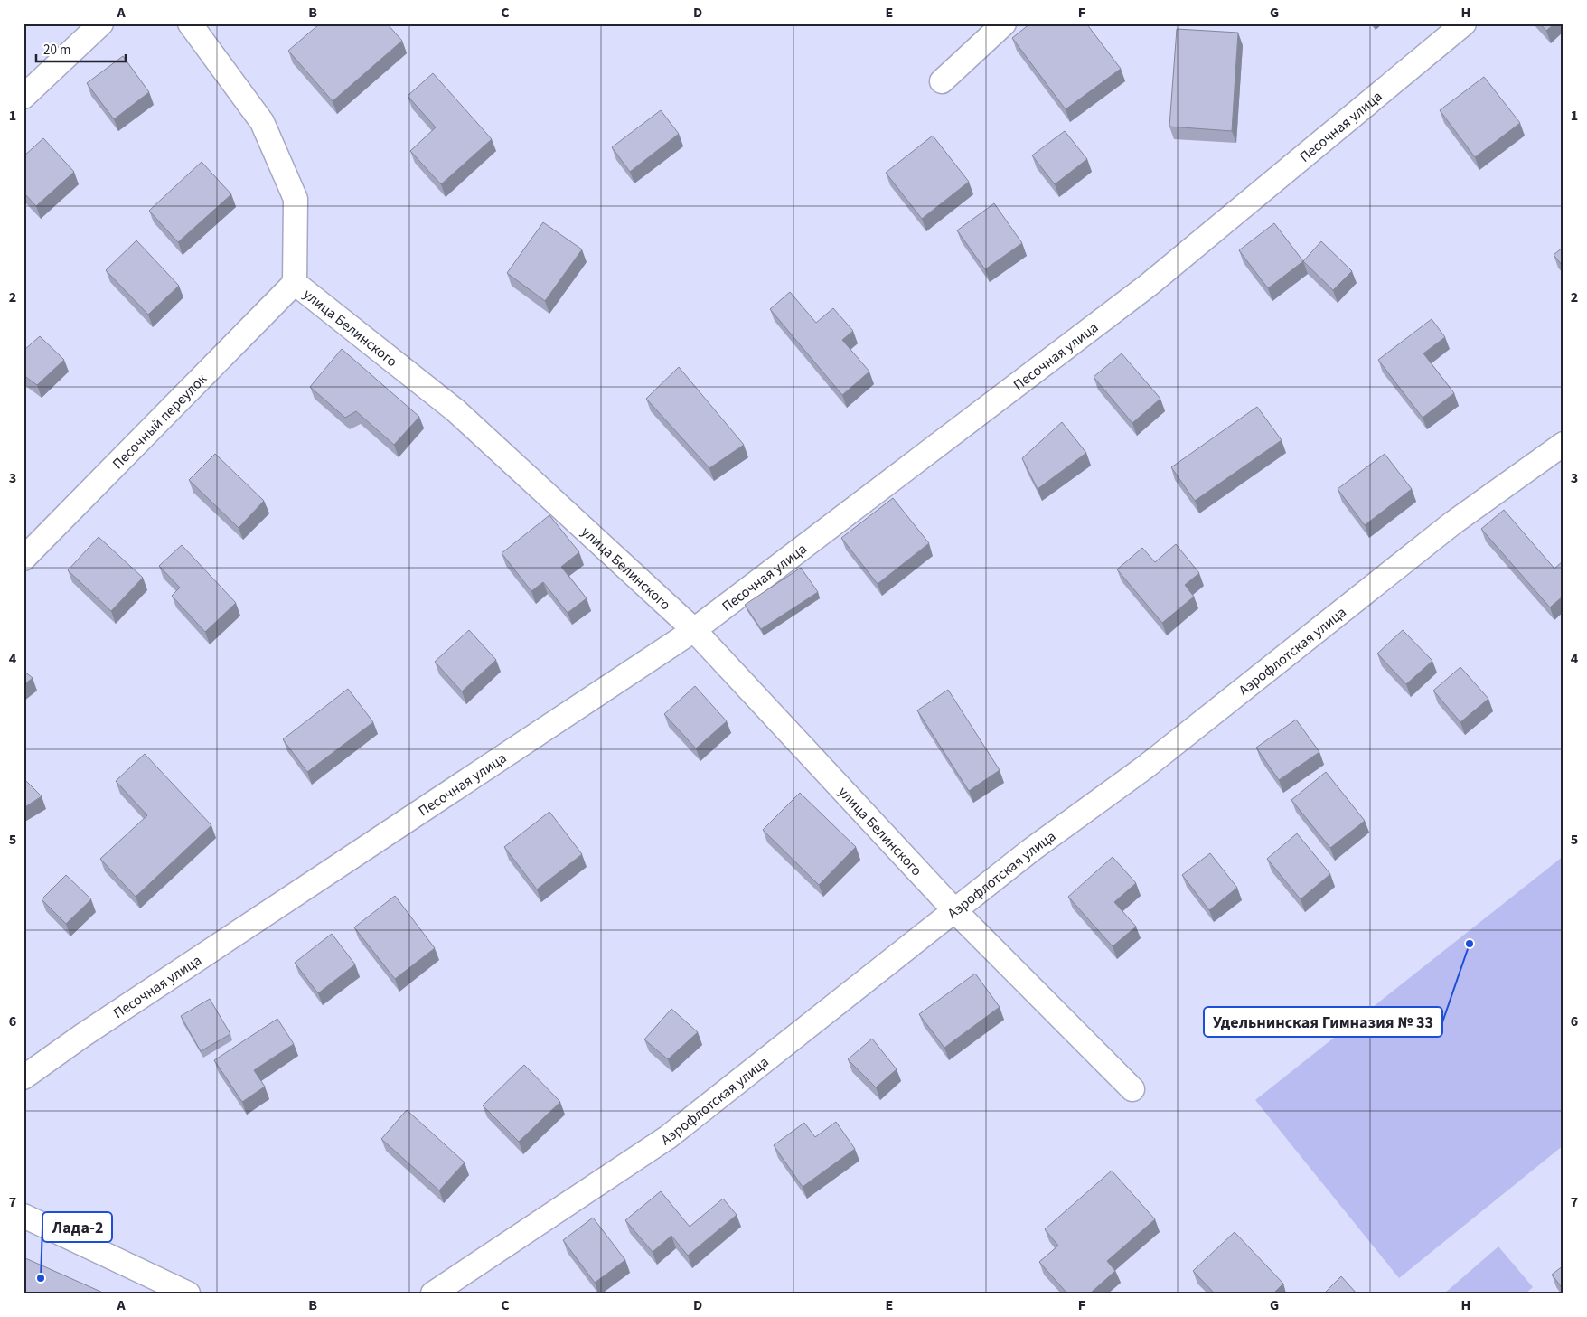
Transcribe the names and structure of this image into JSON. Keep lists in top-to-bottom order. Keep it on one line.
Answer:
{"streets":{"street":["Песочная улица","улица Белинского","Песочный переулок","Аэрофлотская улица"]},"crossings":[["Песочная улица","улица Белинского"],["улица Белинского","Песочный переулок"],["улица Белинского","Аэрофлотская улица"]],"places":["Удельнинская Гимназия № 33","Лада-2"],"scale_bar":"20 m","grid":{"columns":["A","B","C","D","E","F","G","H"],"rows":["1","2","3","4","5","6","7"]}}
